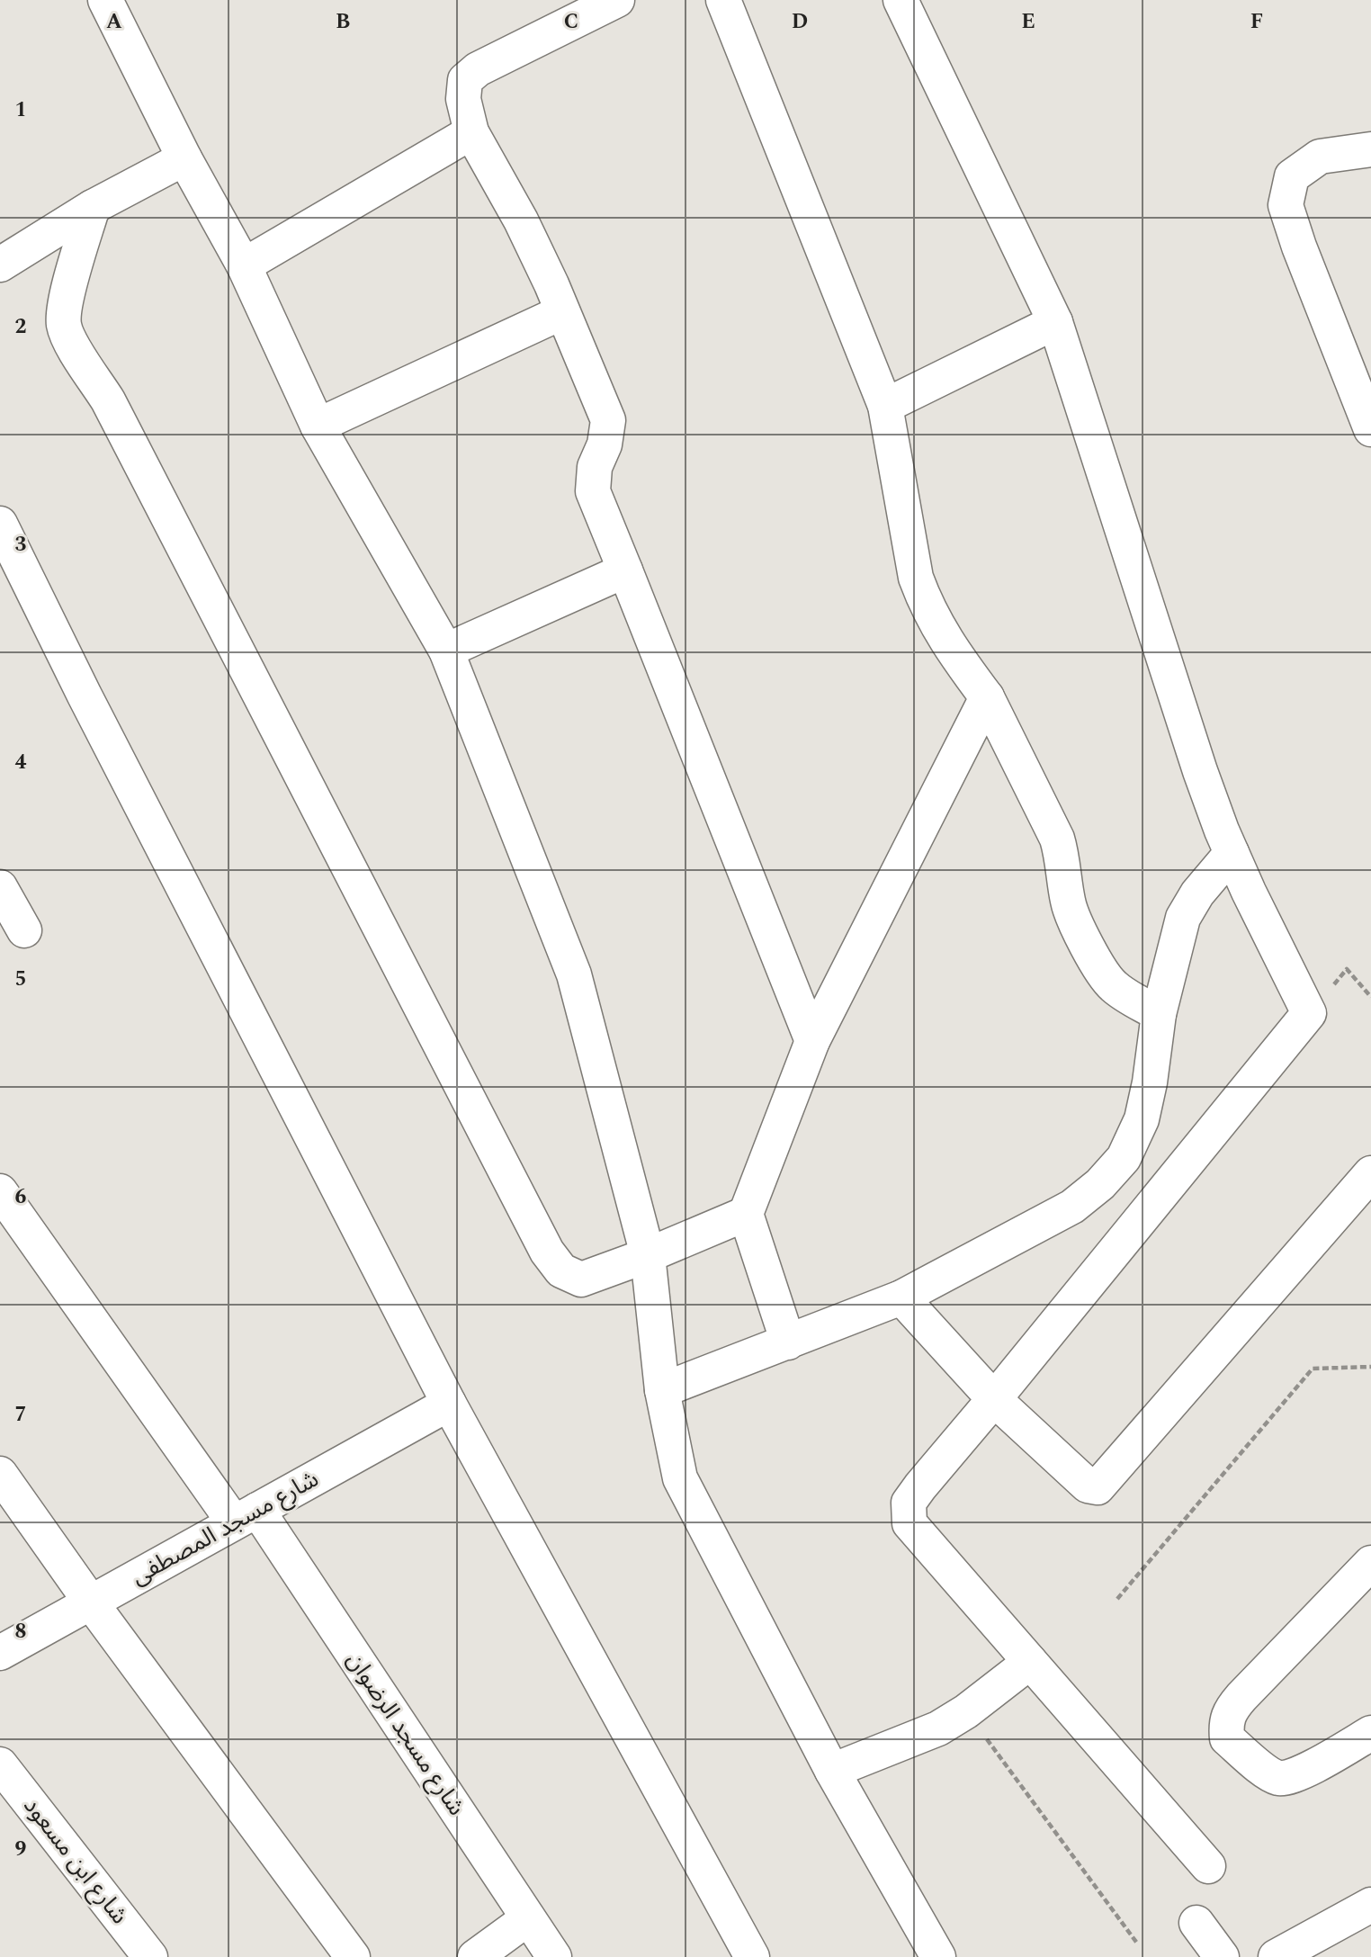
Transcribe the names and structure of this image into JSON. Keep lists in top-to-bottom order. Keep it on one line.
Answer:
{"streets":{"street":["شارع مسجد المصطفى","شارع مسجد الرضوان","شارع ابن مسعود"]},"crossings":[["شارع مسجد المصطفى","شارع مسجد الرضوان"]],"grid":{"columns":["A","B","C","D","E","F"],"rows":["1","2","3","4","5","6","7","8","9"]}}
